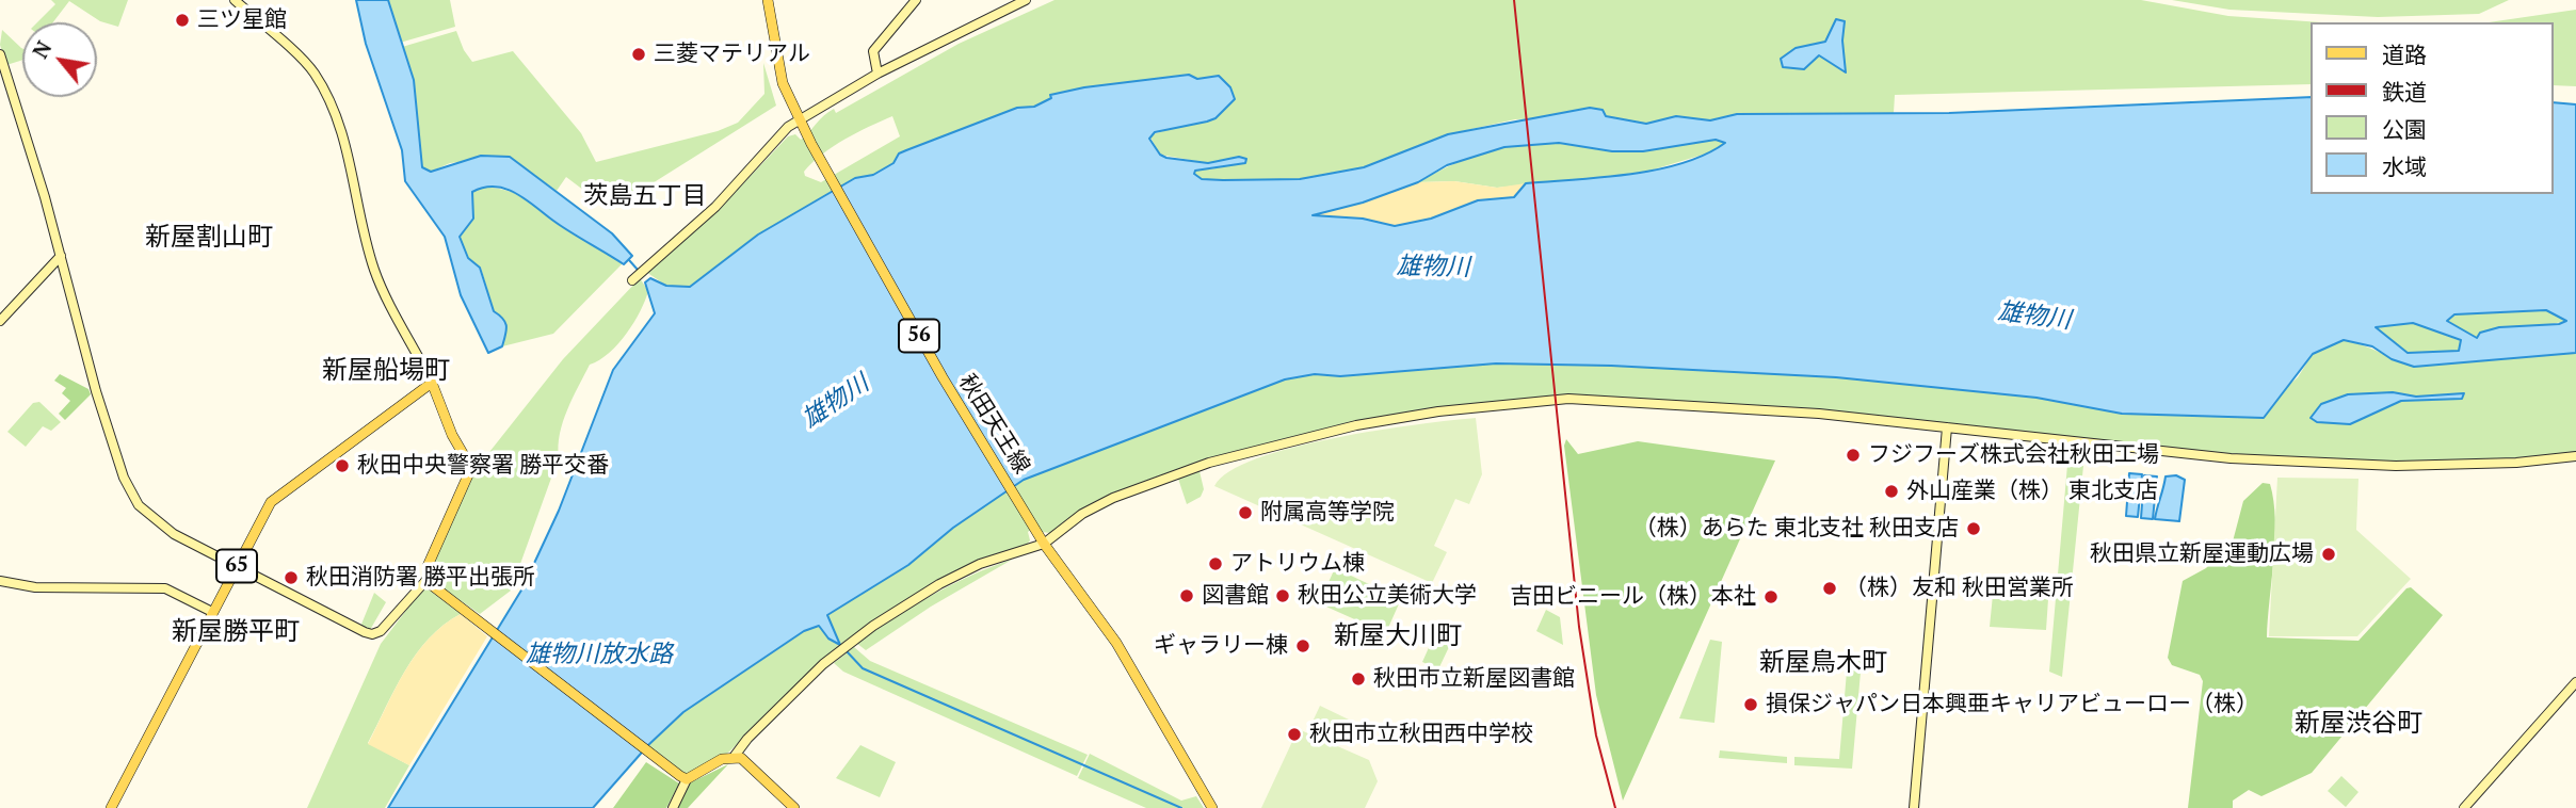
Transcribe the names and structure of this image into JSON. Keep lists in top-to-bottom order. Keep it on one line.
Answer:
{"streets":{"main road":["56","秋田天王線","65"]},"districts":["茨島五丁目","新屋割山町","新屋船場町","新屋勝平町","新屋大川町","新屋鳥木町","新屋渋谷町"],"water":["雄物川","雄物川放水路"],"places":["三ツ星館","三菱マテリアル","フジフーズ株式会社秋田工場","秋田中央警察署 勝平交番","外山産業（株） 東北支店","附属高等学院","（株）あらた 東北支社 秋田支店","秋田県立新屋運動広場","アトリウム棟","秋田消防署 勝平出張所","（株）友和 秋田営業所","図書館","秋田公立美術大学","吉田ビニール（株）本社","ギャラリー棟","秋田市立新屋図書館","損保ジャパン日本興亜キャリアビューロー（株）","秋田市立秋田西中学校"],"legend":["道路","鉄道","公園","水域"],"north":"top left"}
